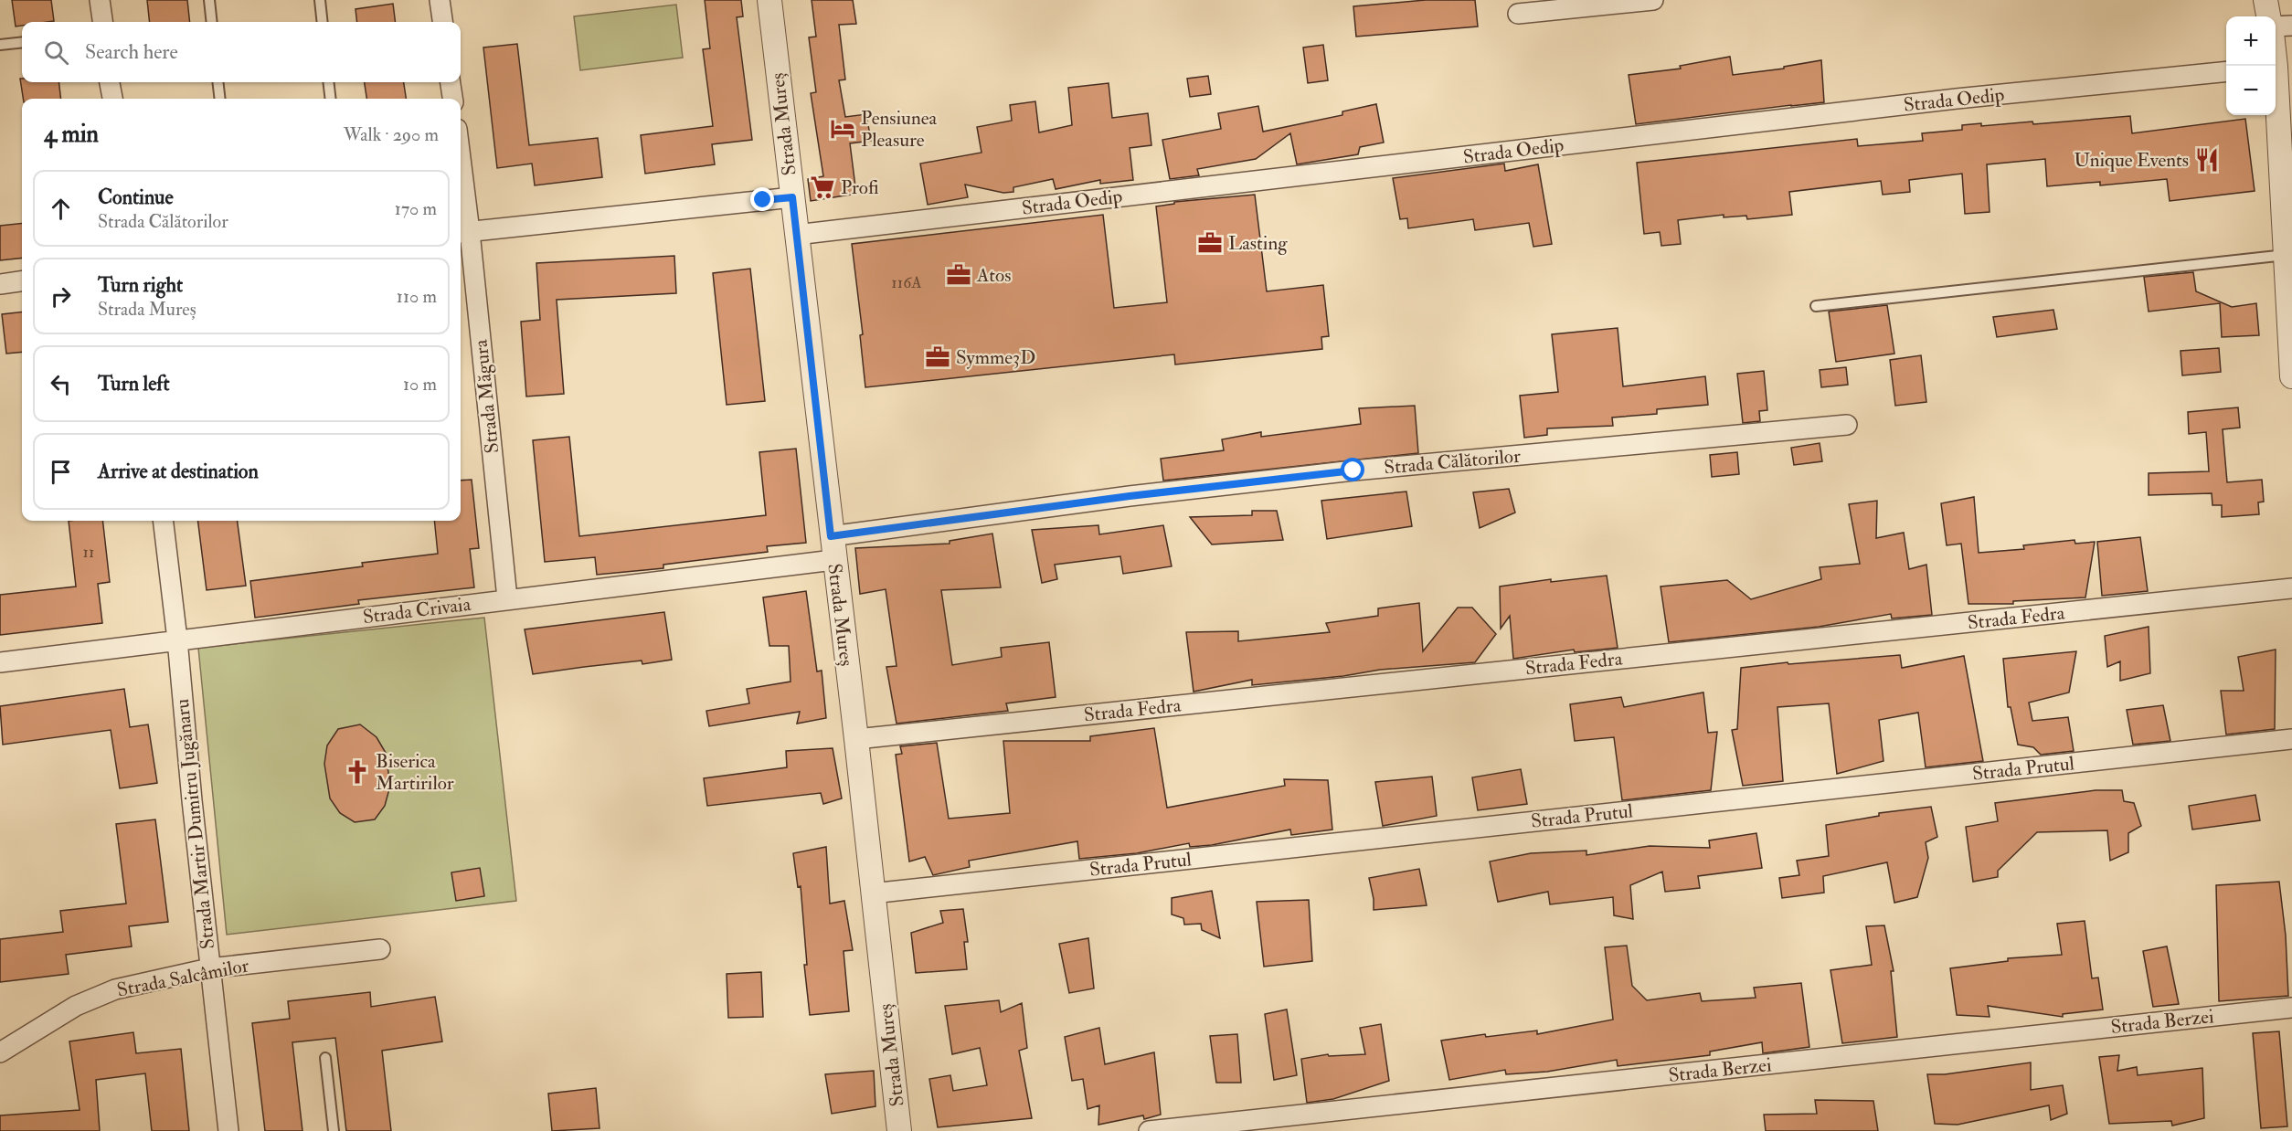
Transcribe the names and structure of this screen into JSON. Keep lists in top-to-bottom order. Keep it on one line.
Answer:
{"streets":{"street":["Strada Oedip","Strada Mureș","Strada Măgura","Strada Călătorilor","Strada Crivaia","Strada Fedra","Strada Prutul","Strada Martir Dumitru Jugănaru","Strada Salcâmilor","Strada Berzei"]},"crossings":[["Strada Oedip","Strada Mureș"],["Strada Mureș","Strada Călătorilor"],["Strada Mureș","Strada Crivaia"],["Strada Mureș","Strada Fedra"],["Strada Mureș","Strada Prutul"],["Strada Măgura","Strada Crivaia"],["Strada Crivaia","Strada Martir Dumitru Jugănaru"],["Strada Martir Dumitru Jugănaru","Strada Salcâmilor"]],"places":{"hotel":["Pensiunea Pleasure"],"restaurant":["Unique Events"],"supermarket":["Profi"],"office":["Lasting","Atos","Symme3D"],"church":["Biserica Martirilor"]},"house_numbers":["116A","11"],"page":{"map_buttons":["+","−"],"search":"Search here","heading":["4 min","Walk · 290 m"],"list":[["Continue","Strada Călătorilor","170 m"],["Turn right","Strada Mureș","110 m"],["Turn left","10 m"],"Arrive at destination"]}}
